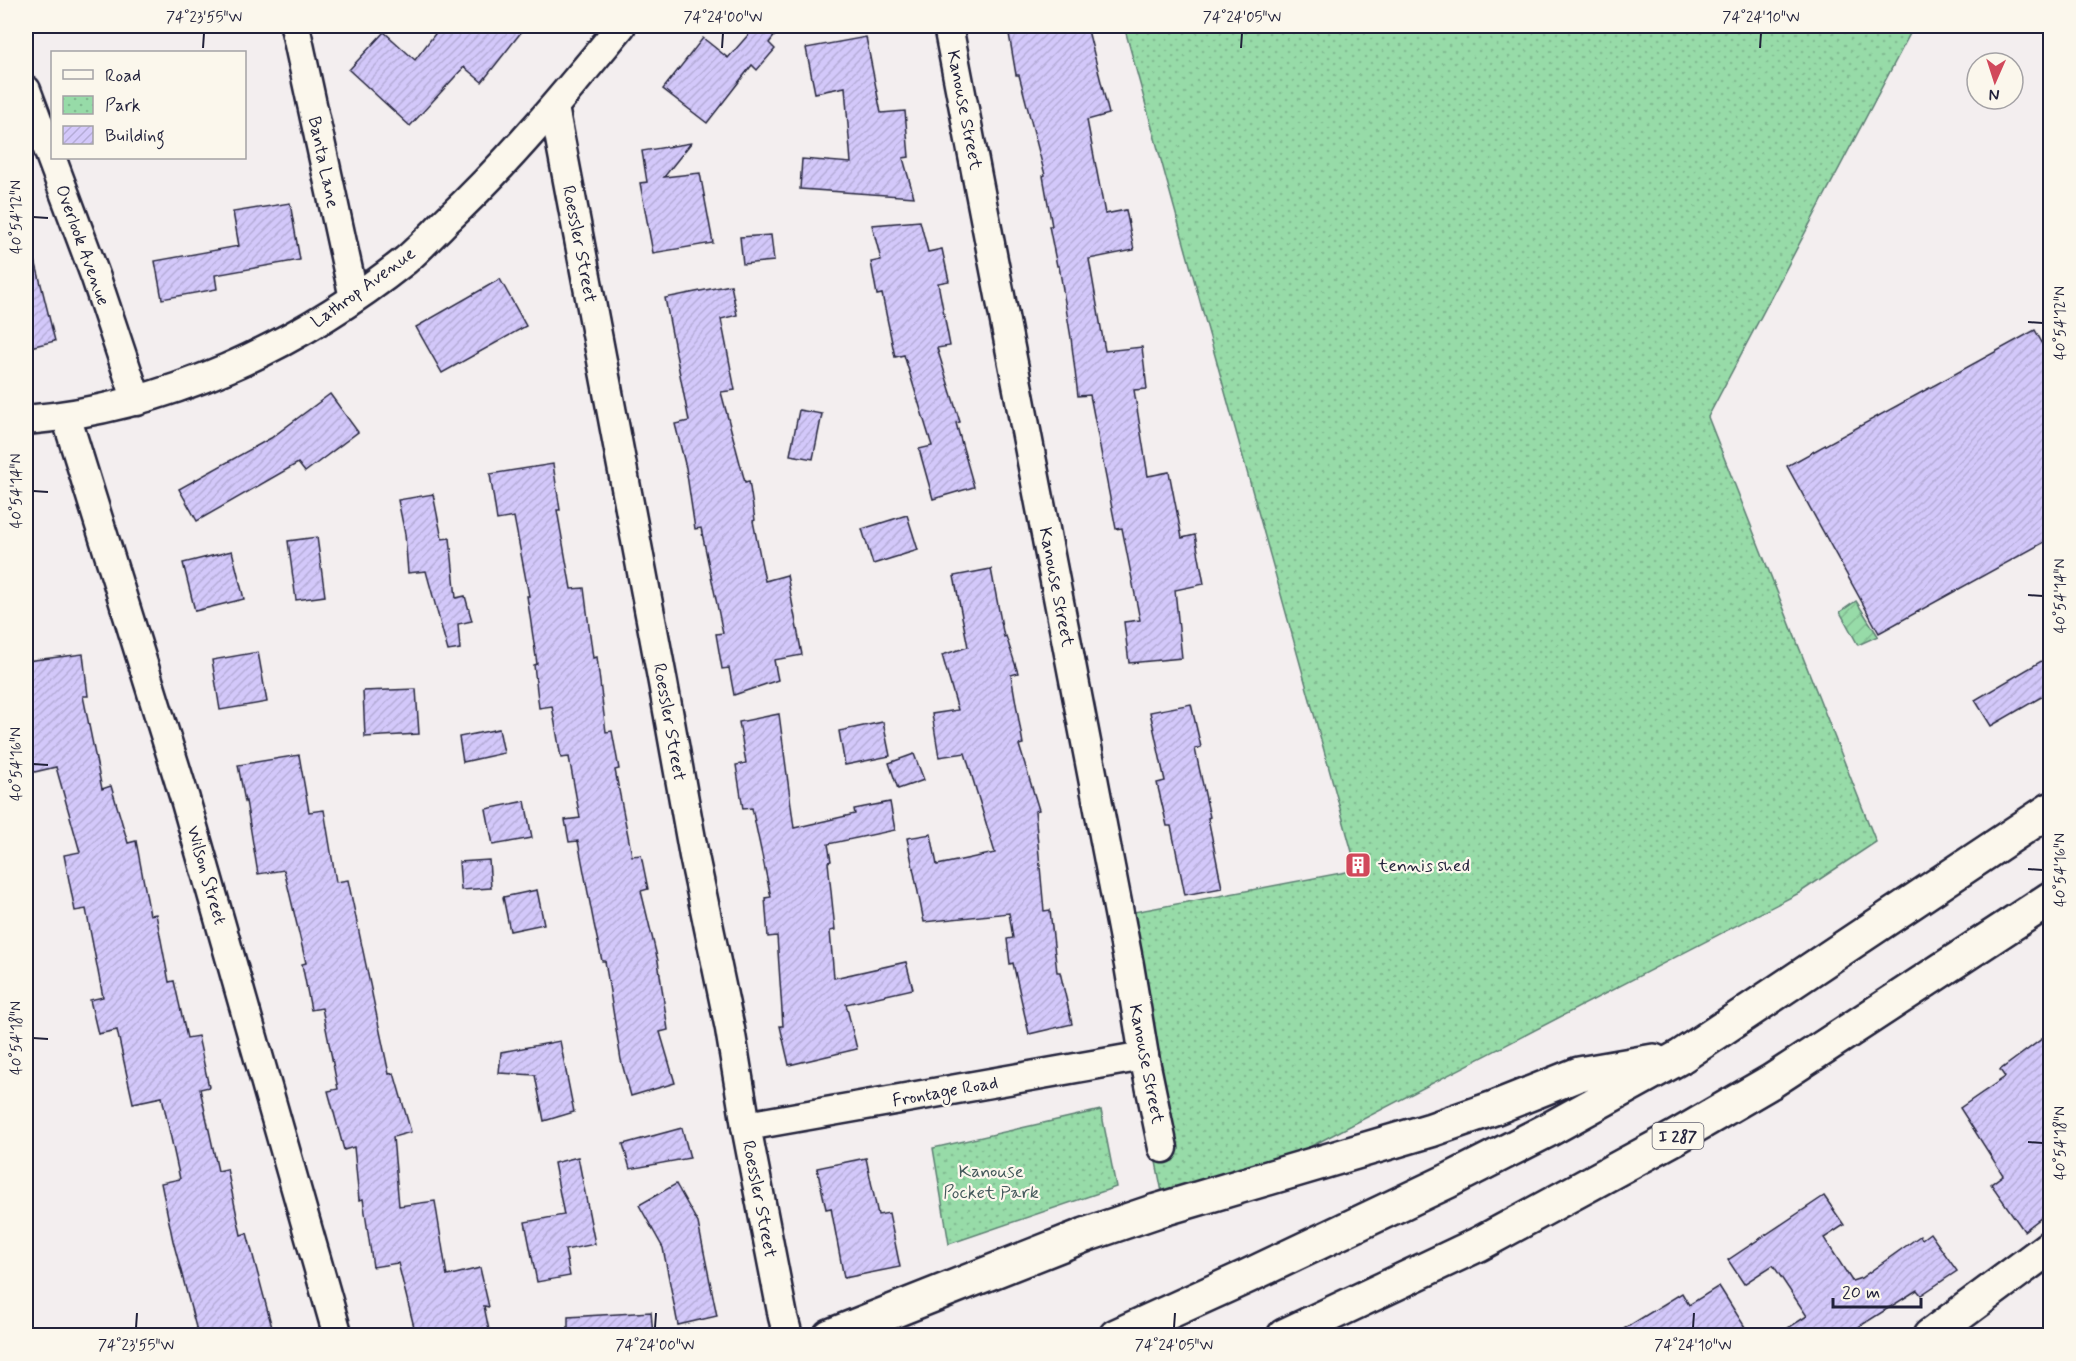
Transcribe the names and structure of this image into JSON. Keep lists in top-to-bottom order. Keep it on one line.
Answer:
{"streets":{"main road":["I 287"],"street":["Kanouse Street","Banta Lane","Roessler Street","Overlook Avenue","Lathrop Avenue","Wilson Street","Frontage Road"]},"crossings":[["Kanouse Street","Frontage Road"],["Banta Lane","Lathrop Avenue"],["Roessler Street","Lathrop Avenue"],["Roessler Street","Frontage Road"],["Overlook Avenue","Lathrop Avenue"],["Lathrop Avenue","Wilson Street"]],"parks":["Kanouse Pocket Park"],"places":{"building":["tennis shed"]},"legend":["Road","Park","Building"],"scale_bar":"20 m","north":"bottom","coordinates":["74°23'55\"W","74°24'00\"W","74°24'05\"W","74°24'10\"W","40°54'12\"N","40°54'14\"N","40°54'16\"N","40°54'18\"N"]}
